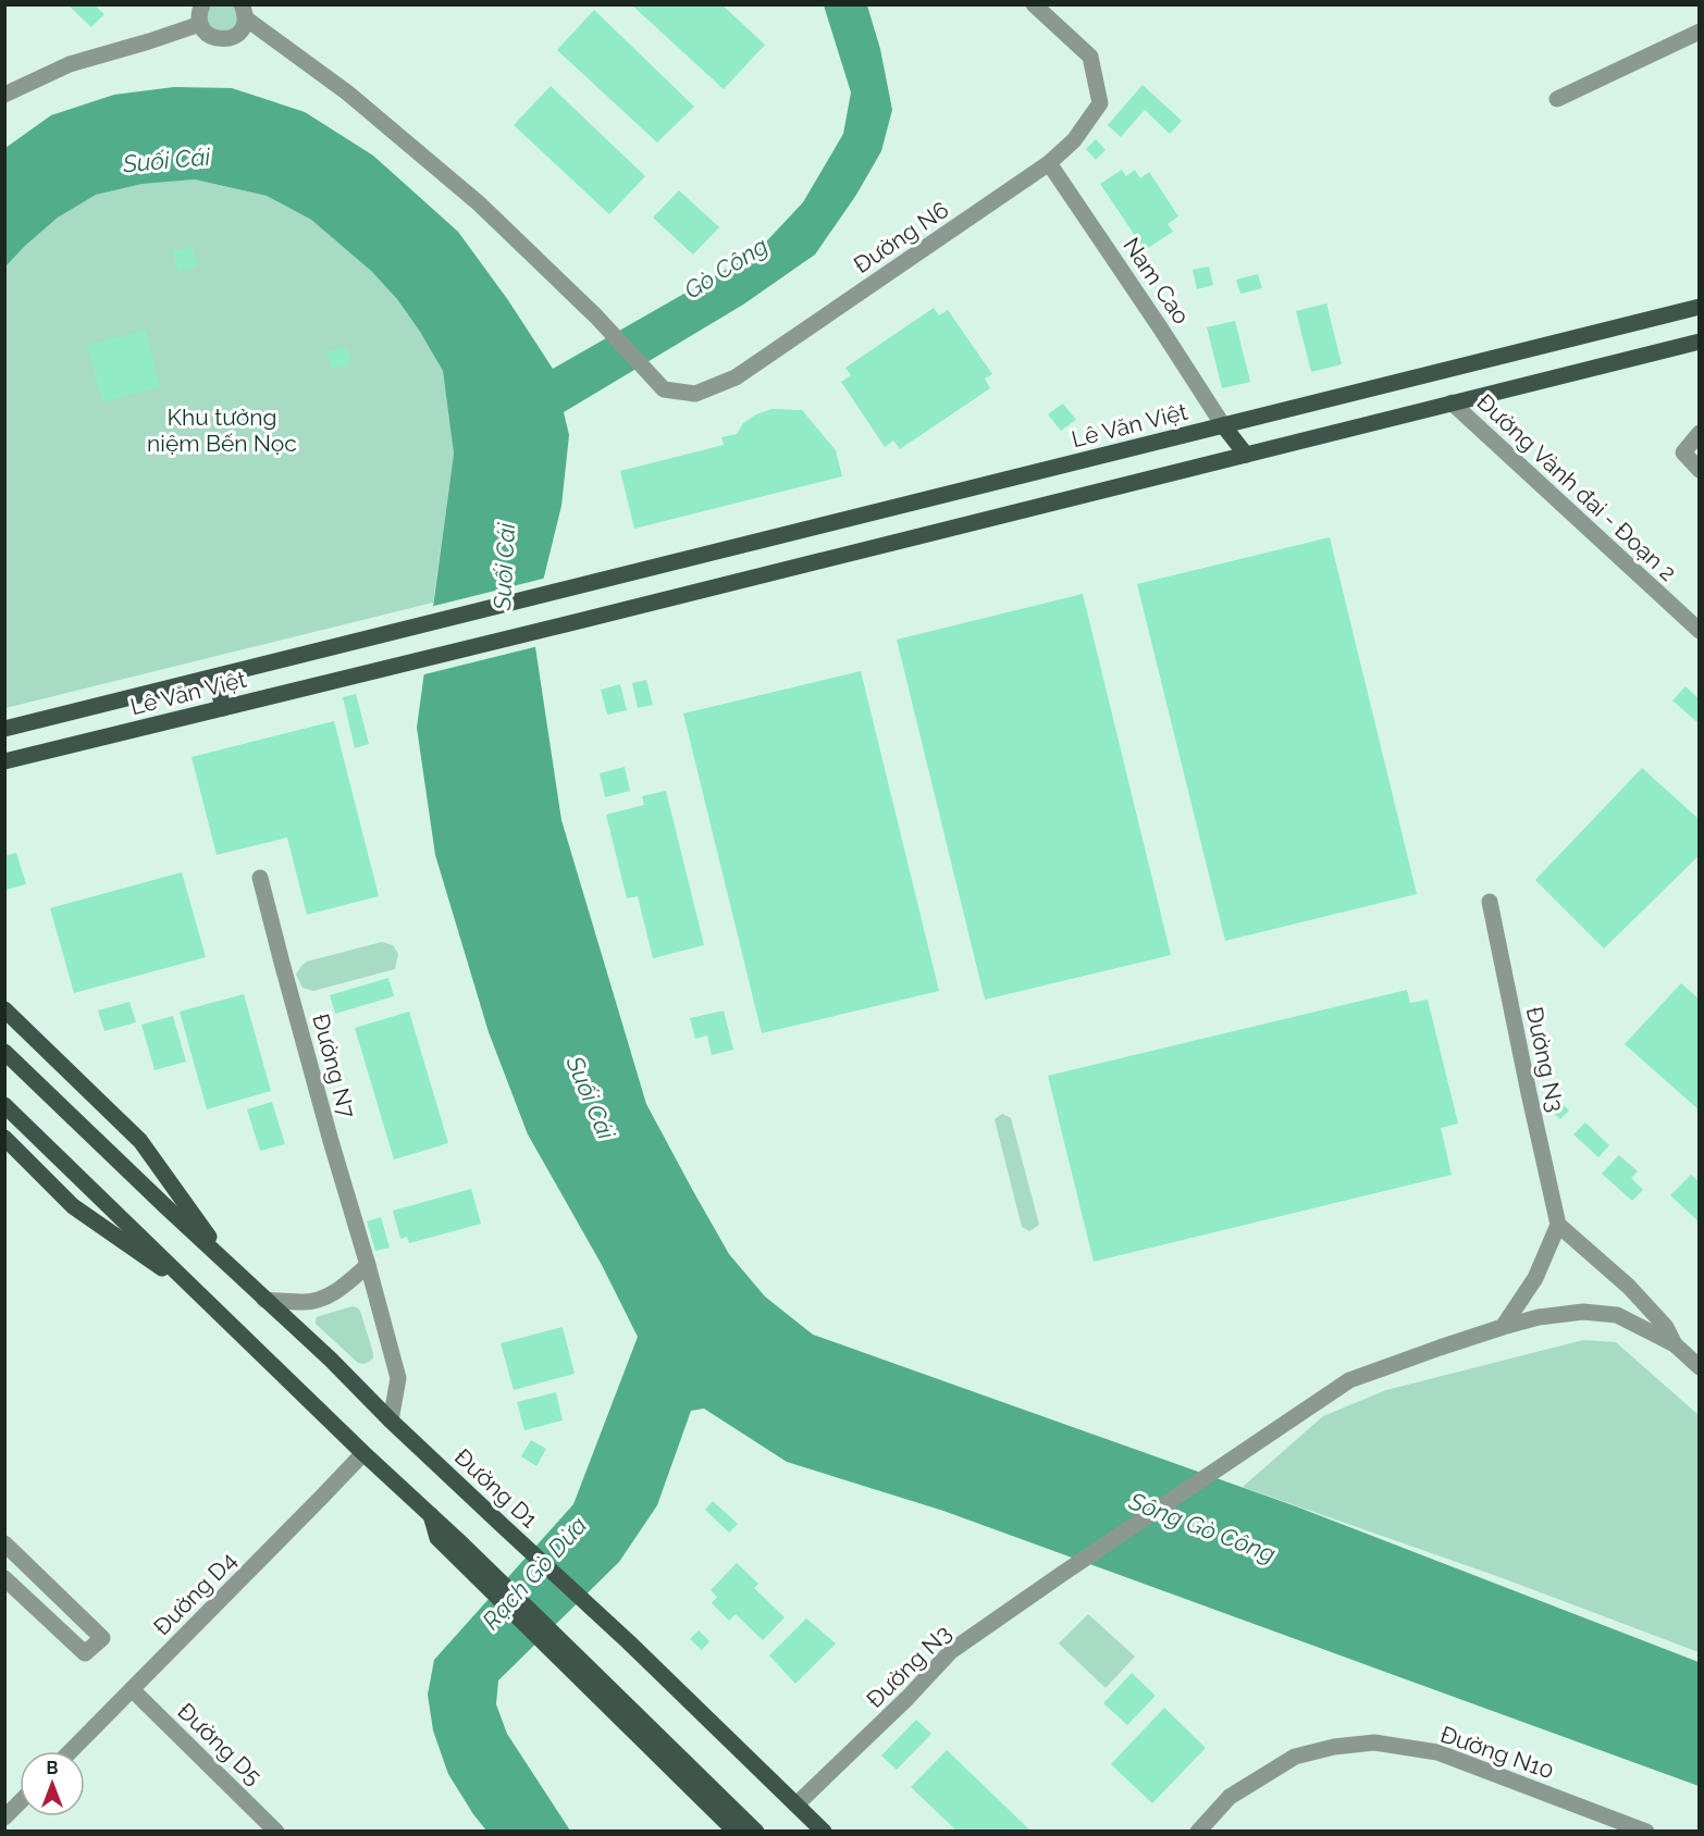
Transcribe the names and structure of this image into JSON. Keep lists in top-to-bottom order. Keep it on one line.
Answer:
{"streets":{"main road":["Lê Văn Việt","Đường D1"],"street":["Đường N6","Nam Cao","Đường Vành đai - Đoạn 2","Đường N3","Đường N7","Đường D4","Đường D5","Đường N10"]},"crossings":[["Đường N6","Nam Cao"],["Nam Cao","Lê Văn Việt"],["Đường N3","Đường D1"],["Đường N7","Đường D1"],["Đường D4","Đường D5"]],"water":["Suối Cái","Gò Công","Sông Gò Công","Rạch Gò Dừa"],"parks":["Khu tưởng niệm Bến Nọc"],"north":"top"}
